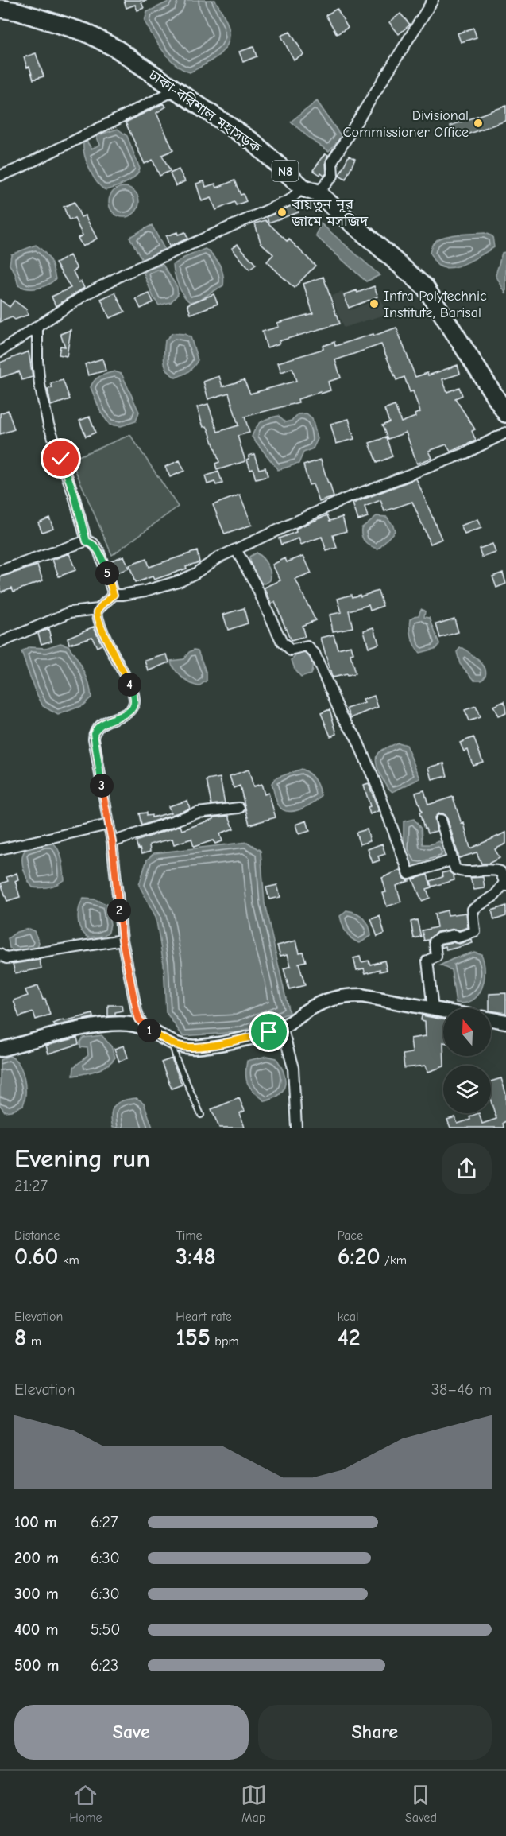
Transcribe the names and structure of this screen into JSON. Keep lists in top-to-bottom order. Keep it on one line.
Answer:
{"streets":{"highway":["ঢাকা-বরিশাল মহাসড়ক","N8"]},"places":["Divisional Commissioner Office","বায়তুন নূর জামে মসজিদ","Infra Polytechnic Institute, Barisal"],"north":"top","page":{"pins":["5","4","3","2","1"],"heading":["Evening run","21:27"],"stats":[["Distance","0.60 km"],["Time","3:48"],["Pace","6:20 /km"],["Elevation","8 m"],["Heart rate","155 bpm"],["kcal","42"]],"chart":["Elevation","38–46 m"],"list":[{"name":"100 m","note":"6:27"},{"name":"200 m","note":"6:30"},{"name":"300 m","note":"6:30"},{"name":"400 m","note":"5:50"},{"name":"500 m","note":"6:23"}],"buttons":["Save","Share"],"tabs":["Home","Map","Saved"]}}
